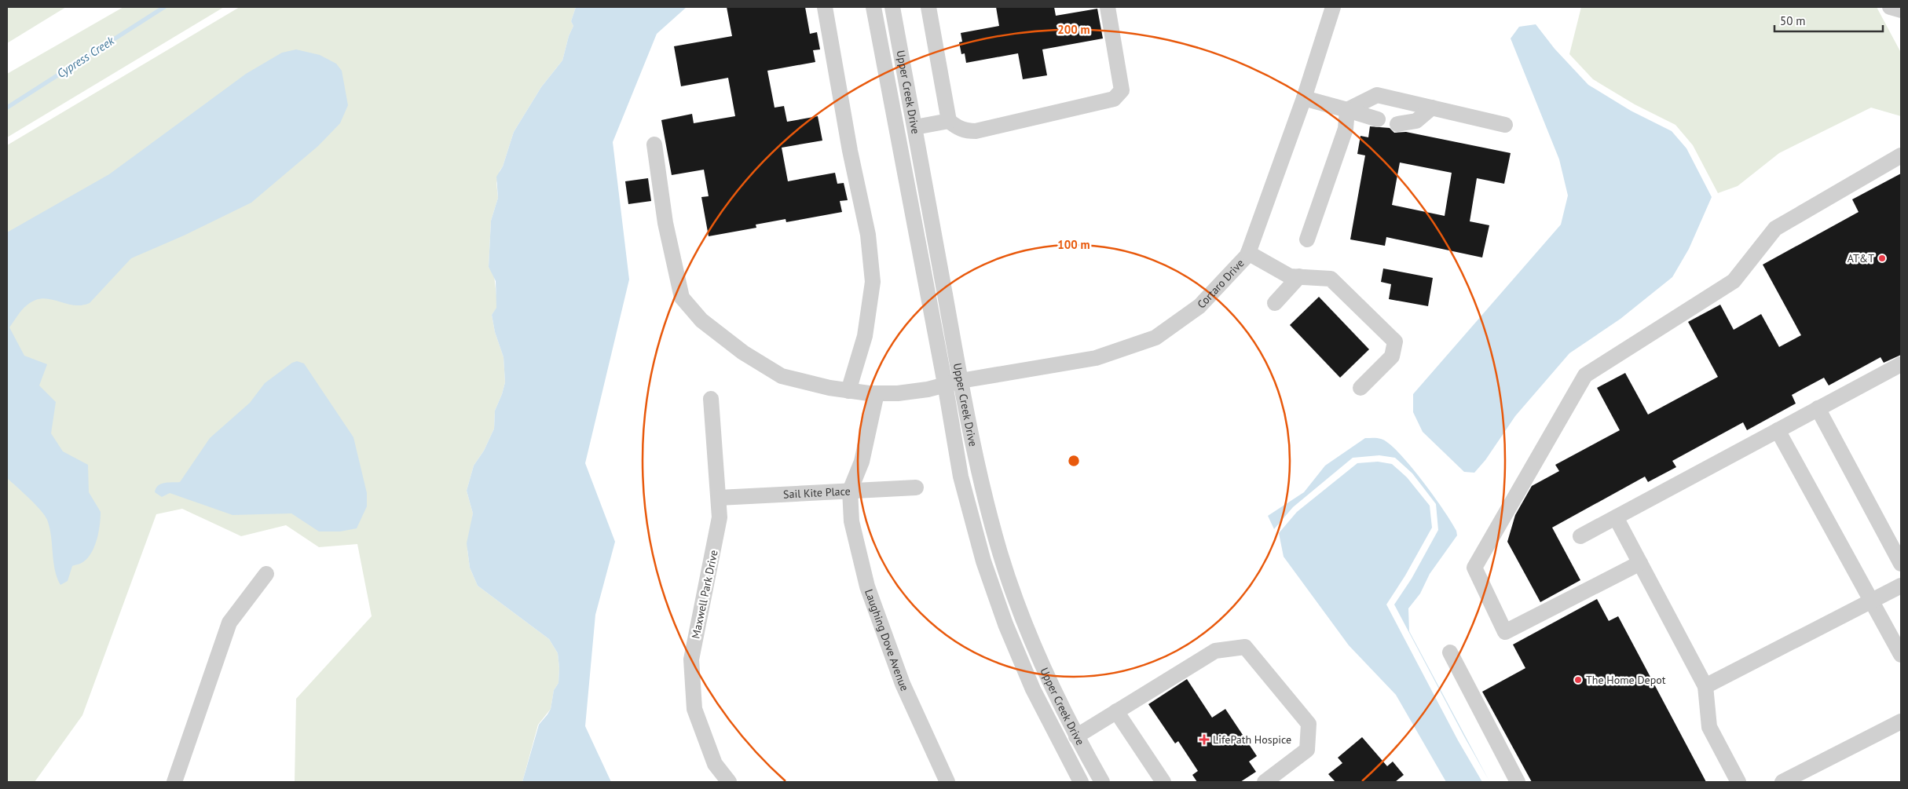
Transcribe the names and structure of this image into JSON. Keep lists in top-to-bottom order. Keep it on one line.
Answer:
{"streets":{"street":["Upper Creek Drive","Cortaro Drive","Sail Kite Place","Maxwell Park Drive","Laughing Dove Avenue"]},"crossings":[["Upper Creek Drive","Cortaro Drive"],["Sail Kite Place","Maxwell Park Drive"],["Sail Kite Place","Laughing Dove Avenue"]],"water":["Cypress Creek"],"places":{"other":["AT&T","The Home Depot"],"health":["LifePath Hospice"]},"scale_bar":"50 m","rings":["200 m","100 m"]}
